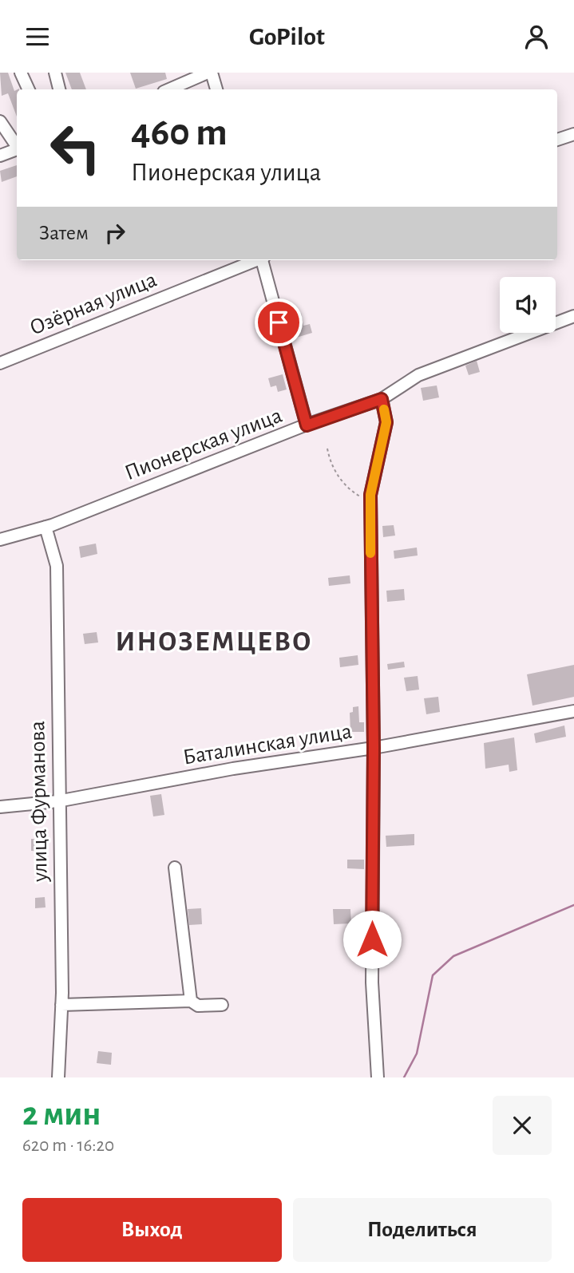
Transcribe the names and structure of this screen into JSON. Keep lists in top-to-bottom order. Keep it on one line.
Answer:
{"streets":{"street":["Озёрная улица","Пионерская улица","Баталинская улица","улица Фурманова"]},"crossings":[["Пионерская улица","улица Фурманова"],["Баталинская улица","улица Фурманова"]],"districts":["ИНОЗЕМЦЕВО"],"page":{"header":"GoPilot","turn":["460 m","Пионерская улица"],"then":"Затем","heading":["2 мин","620 m · 16:20"],"buttons":["Выход","Поделиться"]}}
